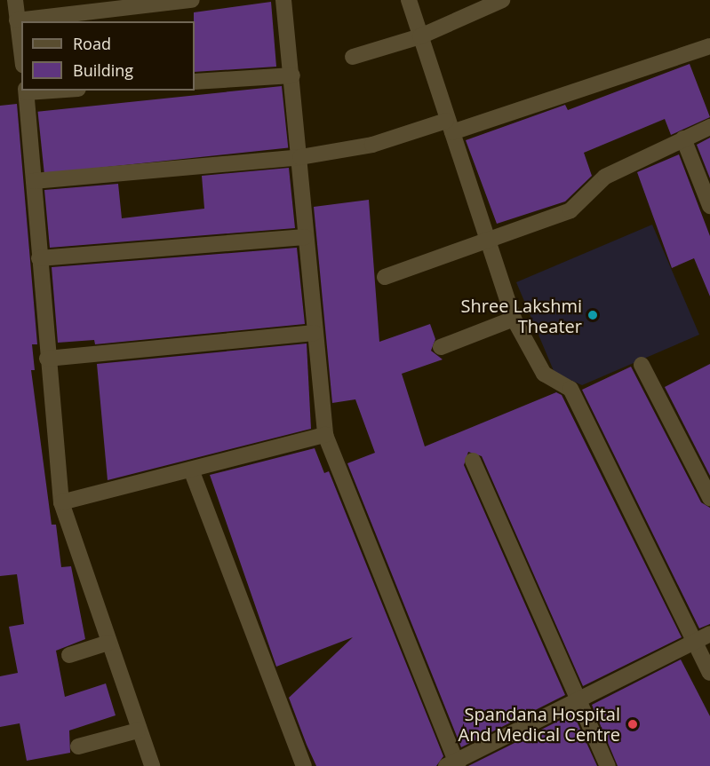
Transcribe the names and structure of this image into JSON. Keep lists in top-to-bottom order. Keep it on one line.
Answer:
{"places":["Shree Lakshmi Theater","Spandana Hospital And Medical Centre"],"legend":["Road","Building"]}
